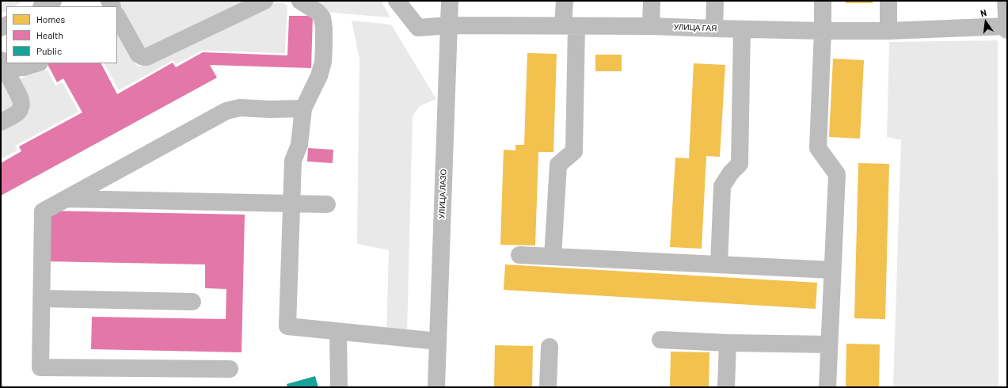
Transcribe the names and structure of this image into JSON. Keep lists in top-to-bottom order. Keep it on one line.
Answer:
{"streets":{"street":["УЛИЦА ГАЯ","УЛИЦА ЛАЗО"]},"crossings":[["УЛИЦА ГАЯ","УЛИЦА ЛАЗО"]],"legend":["Homes","Health","Public"],"north":"top"}
